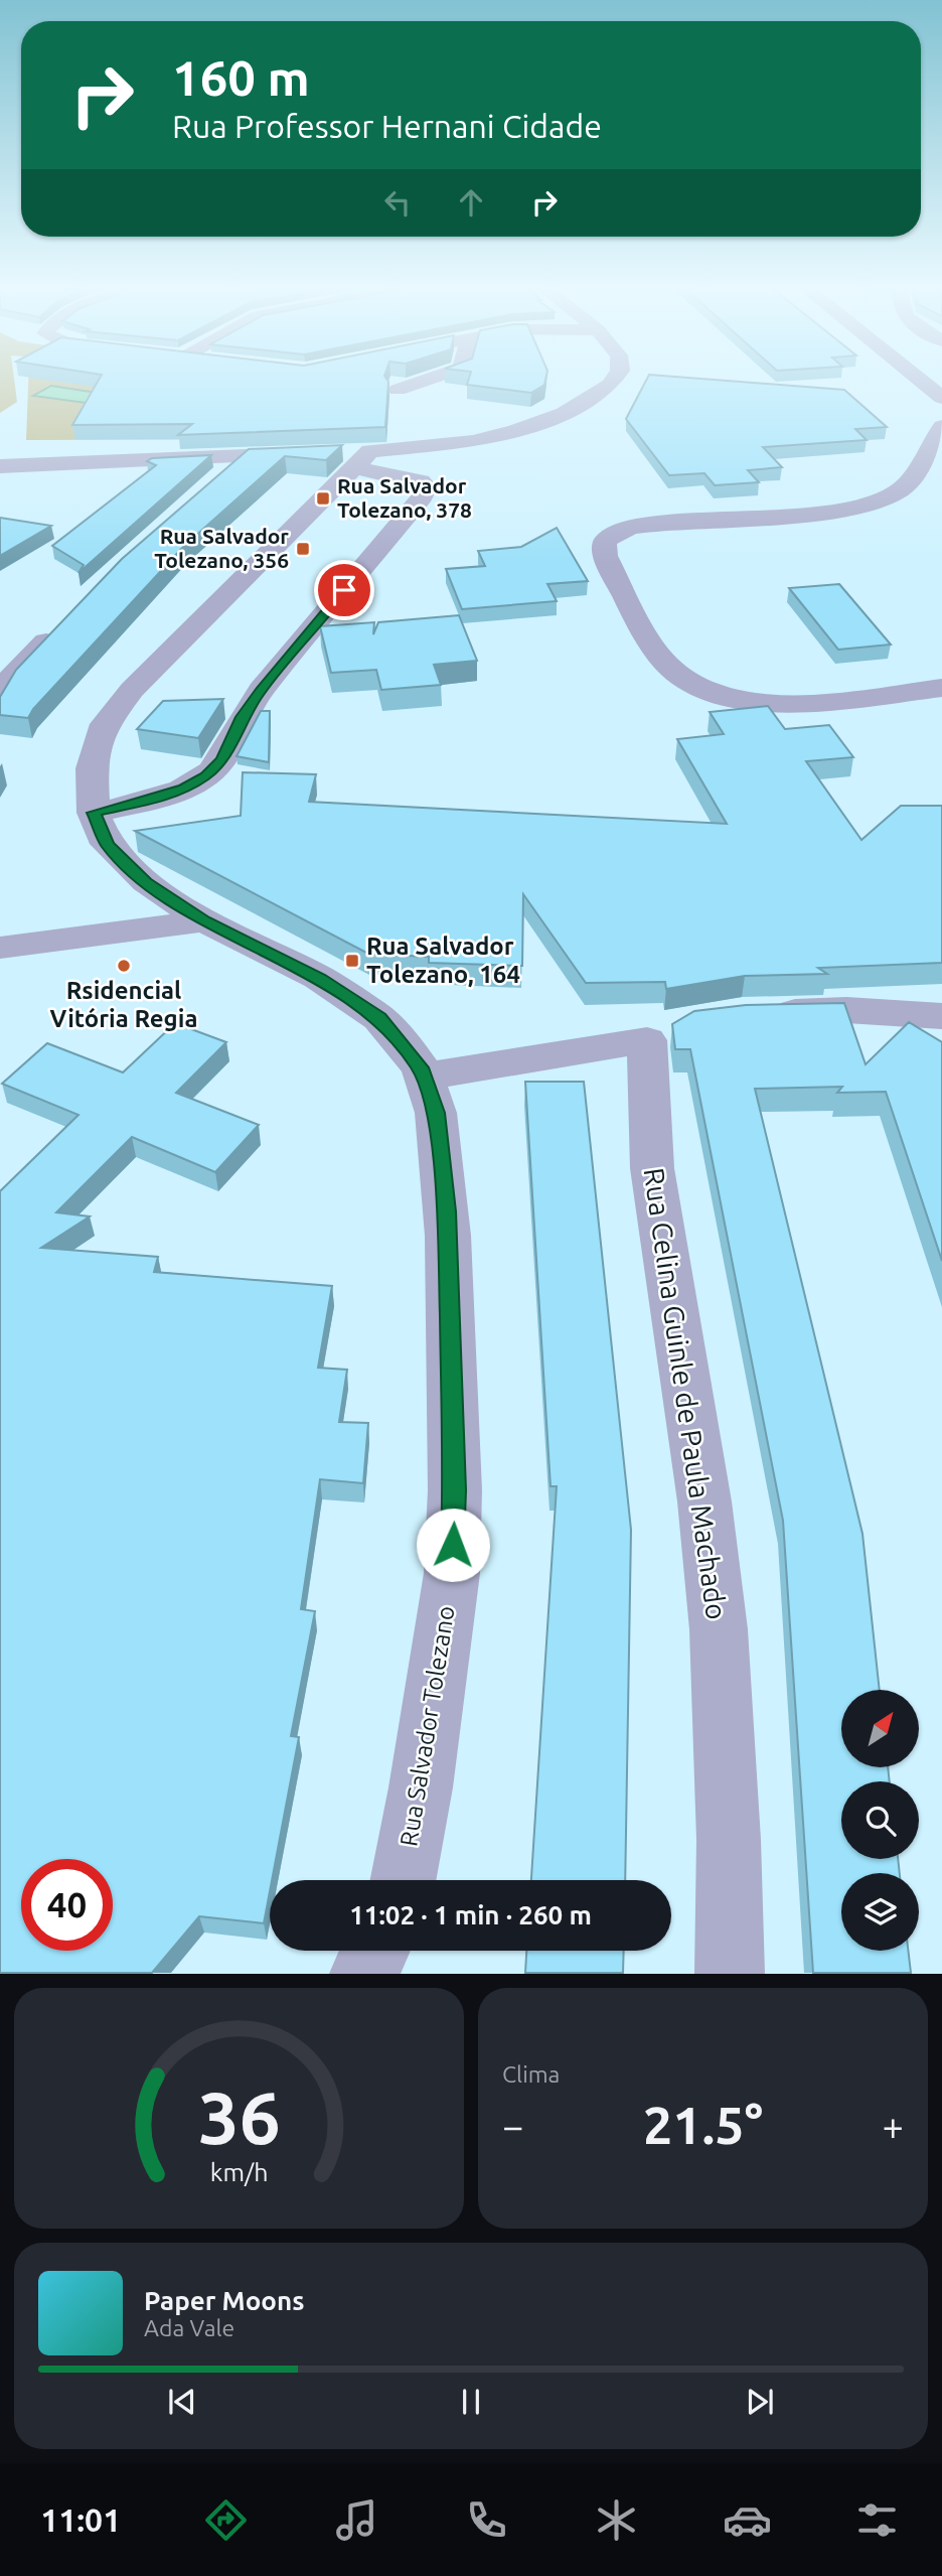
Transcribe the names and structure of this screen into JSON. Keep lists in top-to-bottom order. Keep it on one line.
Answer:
{"streets":{"street":["Rua Celina Guinle de Paula Machado","Rua Salvador Tolezano"]},"crossings":[["Rua Celina Guinle de Paula Machado","Rua Salvador Tolezano"]],"places":{"transit":["Rua Salvador Tolezano, 378","Rua Salvador Tolezano, 356","Rua Salvador Tolezano, 164"],"other":["Rsidencial Vitória Regia"]},"north":"top right","page":{"turn":["160 m","Rua Professor Hernani Cidade"],"limit":"40","trip":"11:02 · 1 min · 260 m","tile":"Clima","heat":["−","21.5°","+"],"song":["Paper Moons","Ada Vale"],"tabs":"11:01","gauge":["36","km/h"]}}
